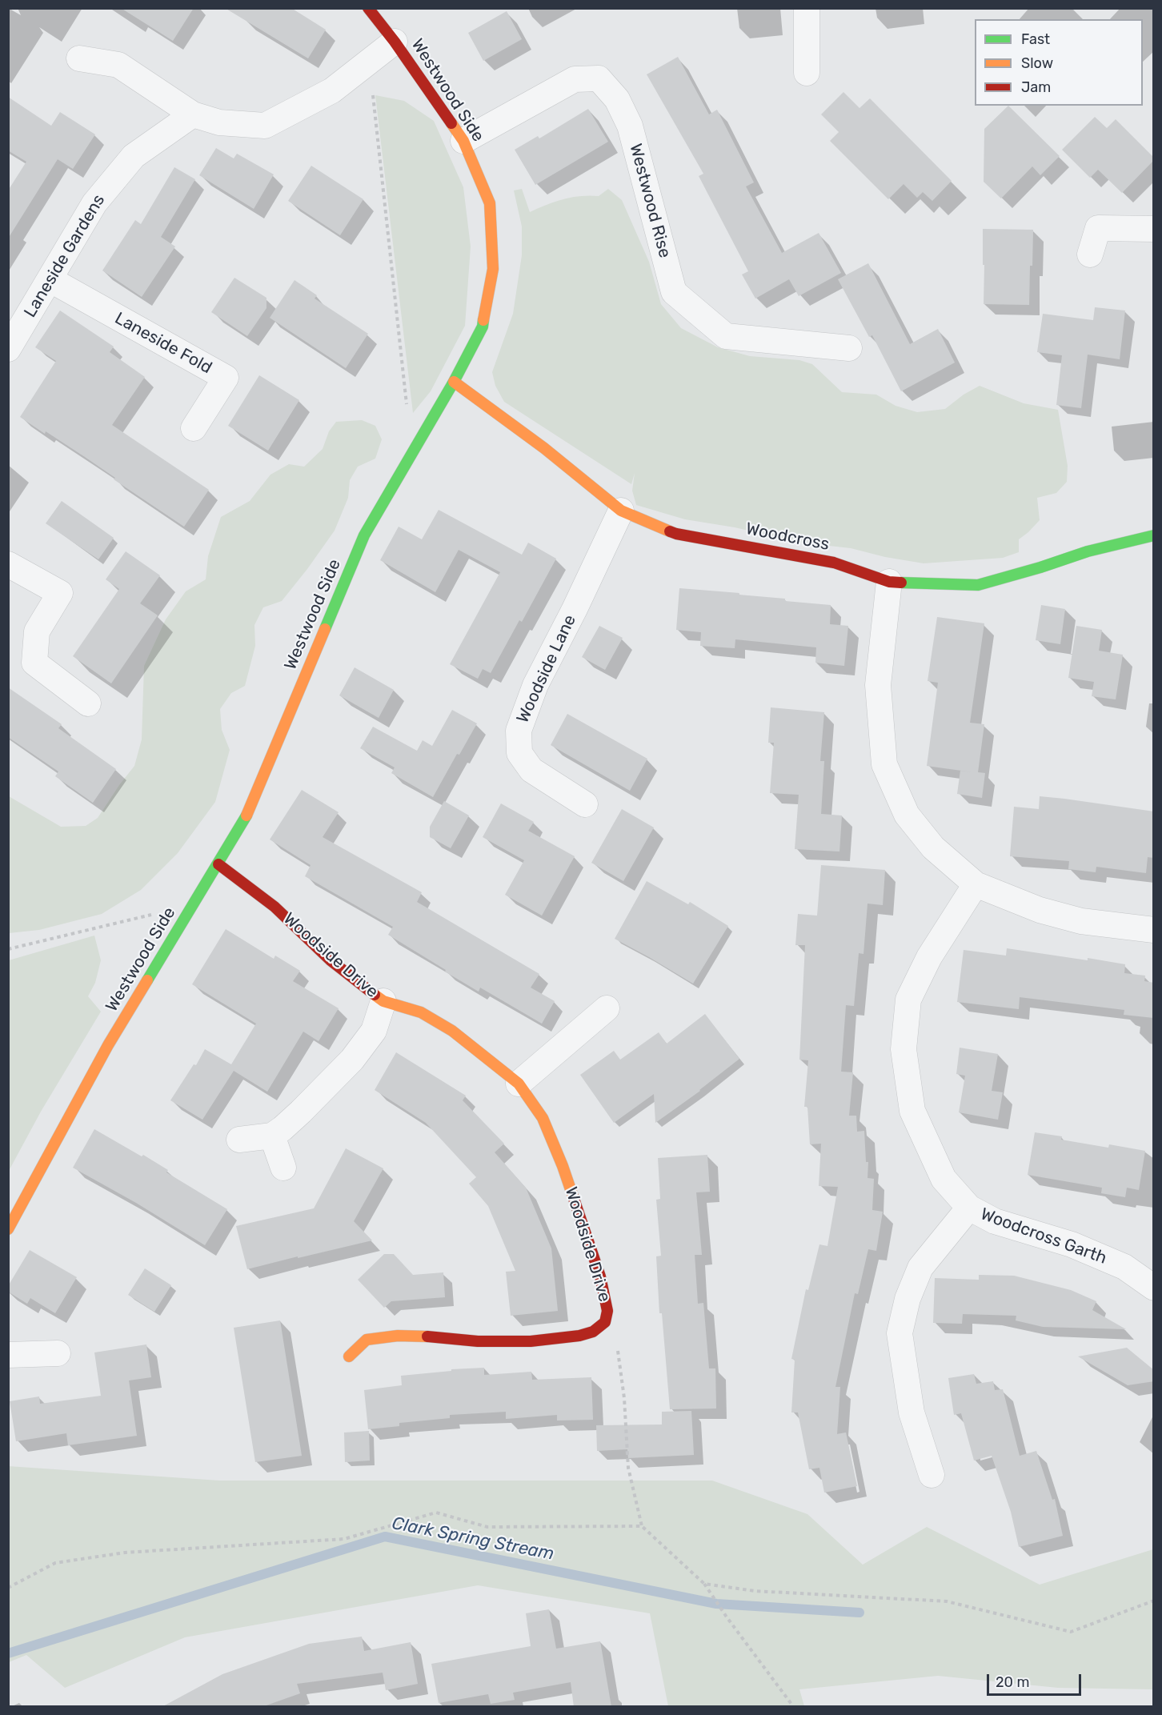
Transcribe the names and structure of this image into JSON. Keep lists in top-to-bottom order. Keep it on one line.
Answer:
{"streets":{"street":["Westwood Side","Westwood Rise","Laneside Gardens","Laneside Fold","Woodcross","Woodside Lane","Woodside Drive","Woodcross Garth"]},"crossings":[["Westwood Side","Westwood Rise"],["Westwood Side","Woodcross"],["Westwood Side","Woodside Drive"],["Laneside Gardens","Laneside Fold"],["Woodcross","Woodside Lane"]],"water":["Clark Spring Stream"],"legend":["Fast","Slow","Jam"],"scale_bar":"20 m"}
